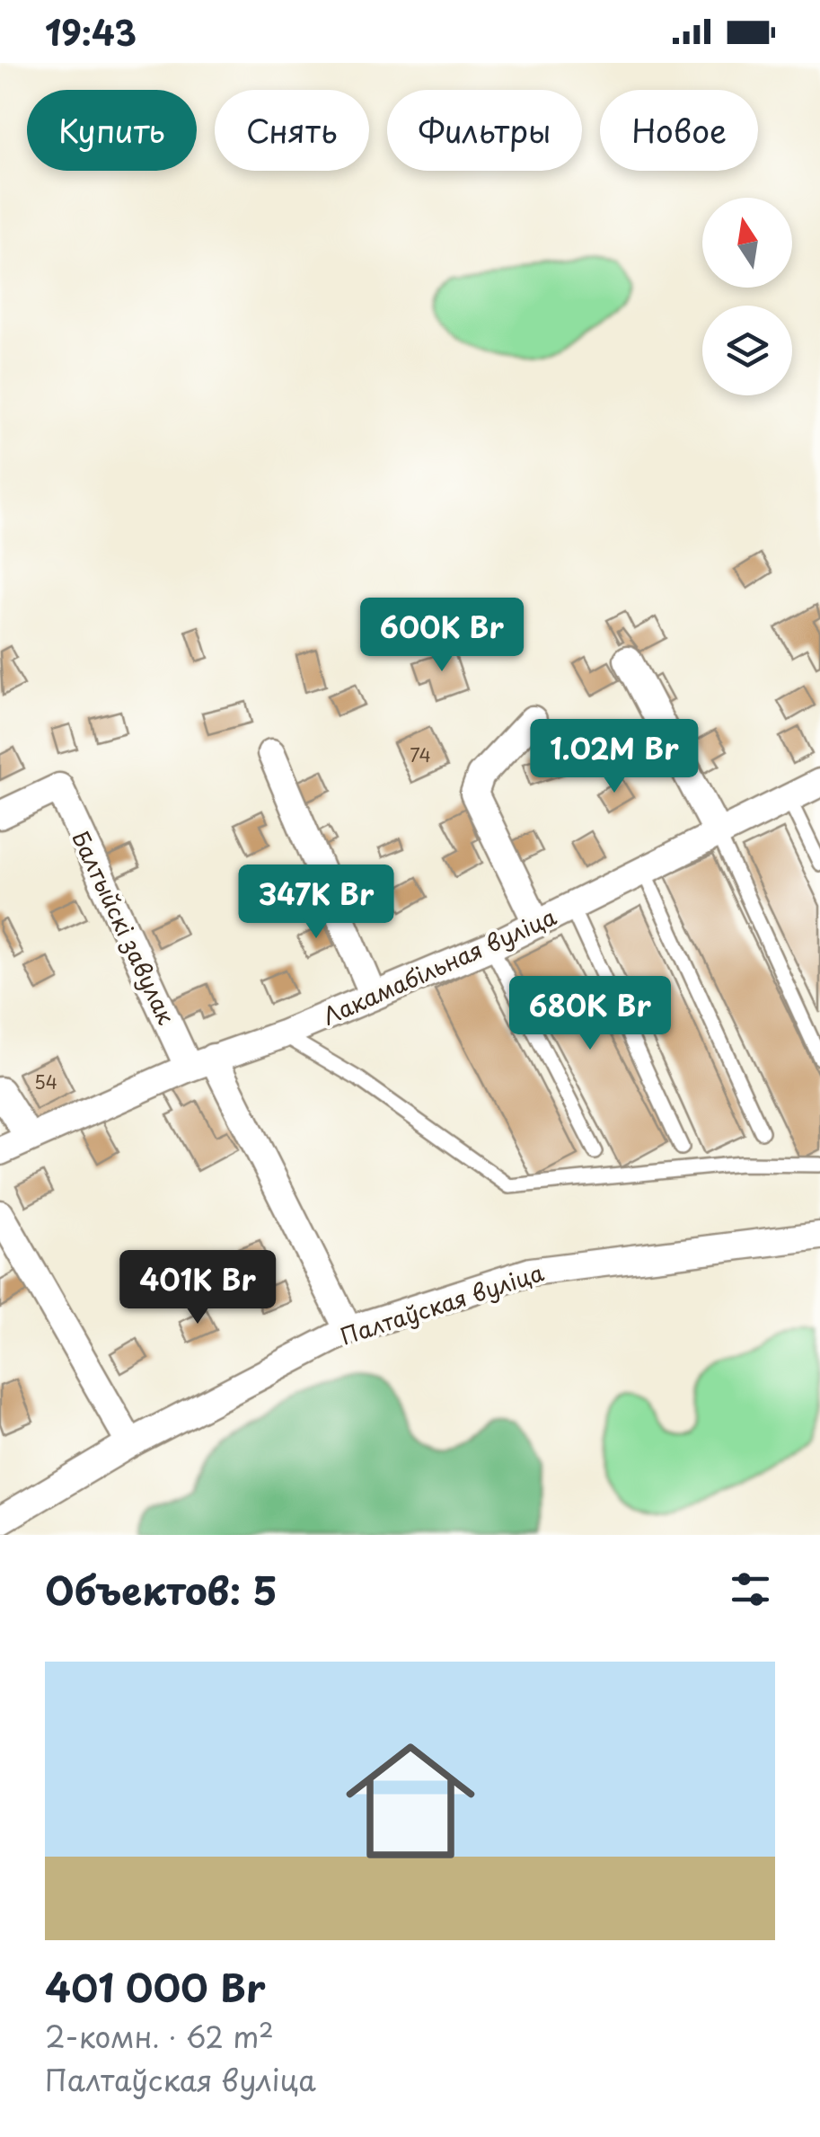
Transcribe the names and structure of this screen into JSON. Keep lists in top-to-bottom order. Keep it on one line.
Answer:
{"streets":{"street":["Балтыйскі завулак","Лакамабільная вуліца","Палтаўская вуліца"]},"crossings":[["Балтыйскі завулак","Лакамабільная вуліца"],["Балтыйскі завулак","Палтаўская вуліца"]],"house_numbers":["74","54"],"north":"top","page":{"status":"19:43","chip":["Купить","Снять","Фильтры","Новое"],"price":["600K Br","1.02M Br","347K Br","680K Br","401K Br"],"heading":"Объектов: 5","list":[{"name":"401 000 Br","note":"2-комн. · 62 m² · Палтаўская вуліца"}]}}
